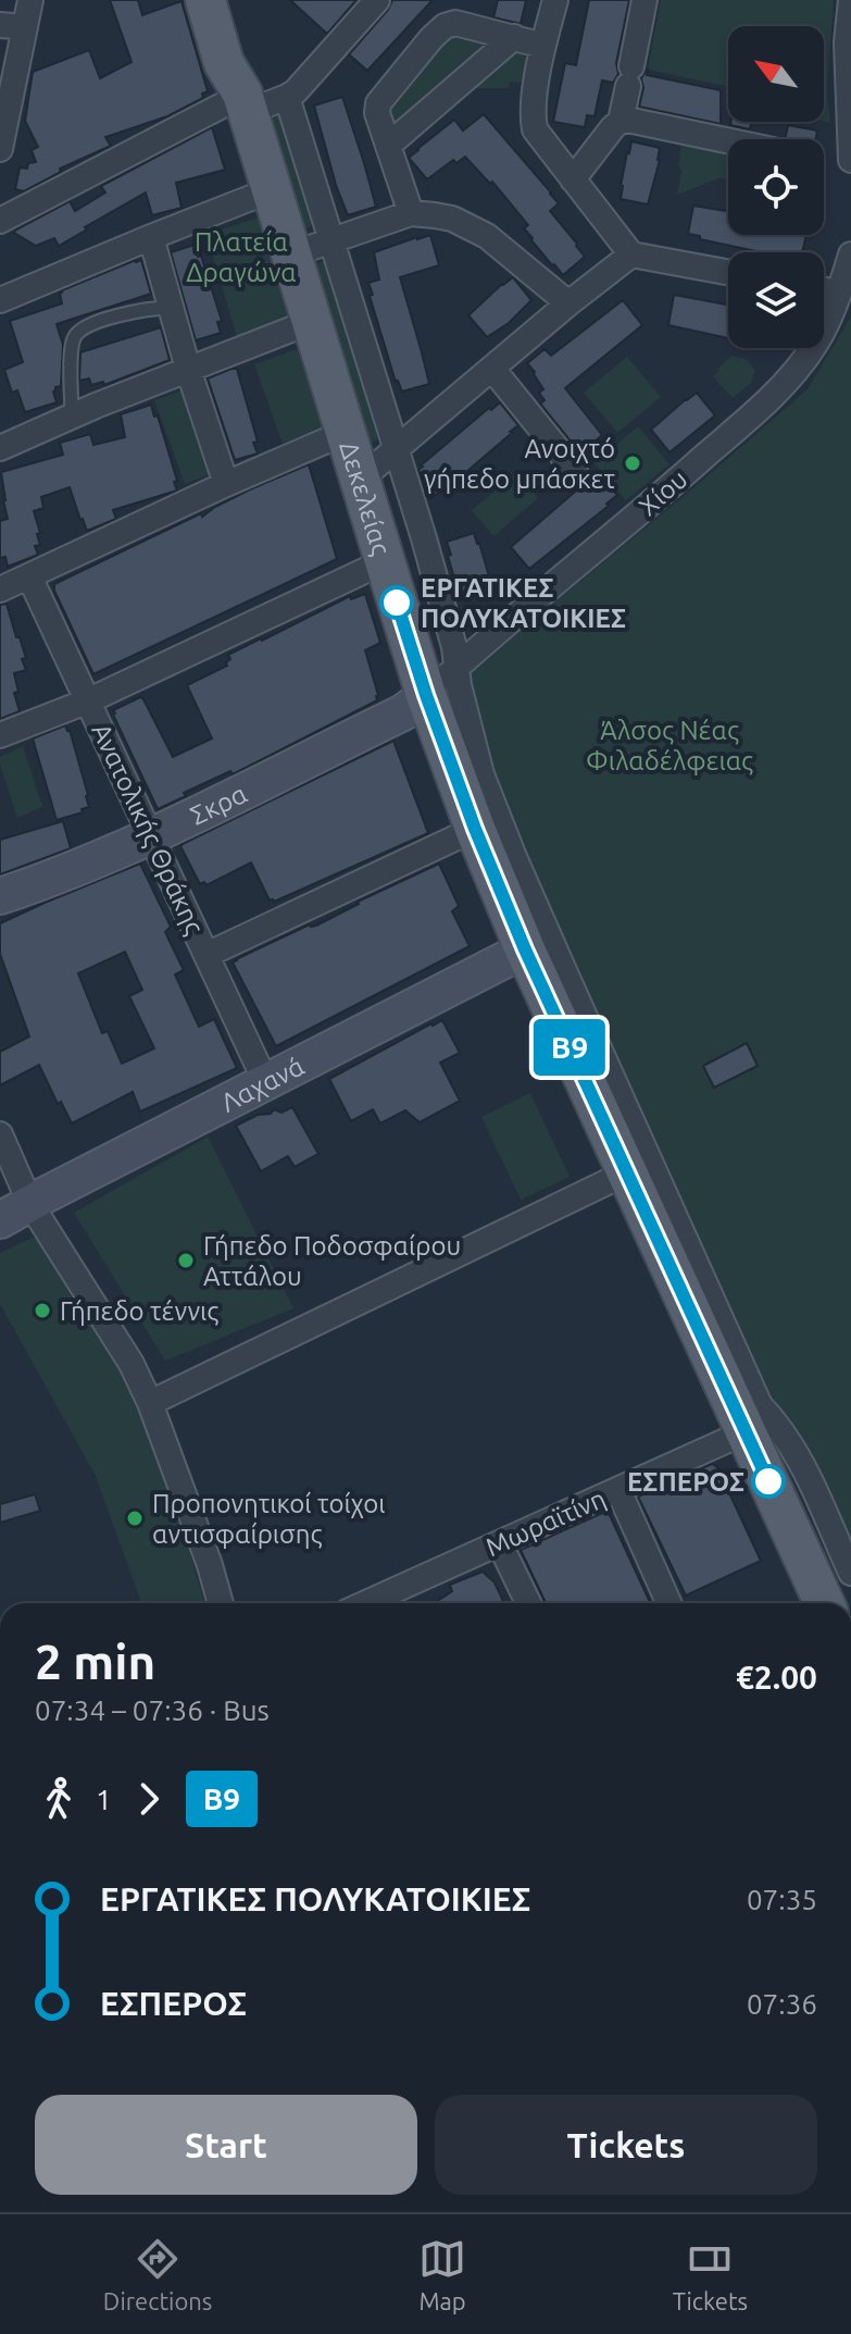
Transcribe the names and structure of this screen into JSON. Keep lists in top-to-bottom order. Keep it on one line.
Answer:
{"streets":{"main road":["Δεκελείας"],"street":["Χίου","Σκρα","Ανατολικής Θράκης","Λαχανά","Μωραϊτίνη"]},"crossings":[["Χίου","Δεκελείας"],["Χίου","Σκρα"],["Δεκελείας","Σκρα"],["Δεκελείας","Λαχανά"],["Δεκελείας","Μωραϊτίνη"],["Σκρα","Ανατολικής Θράκης"],["Ανατολικής Θράκης","Λαχανά"]],"parks":["Πλατεία Δραγώνα","Άλσος Νέας Φιλαδέλφειας"],"places":["Ανοιχτό γήπεδο μπάσκετ","ΕΡΓΑΤΙΚΕΣ ΠΟΛΥΚΑΤΟΙΚΙΕΣ","Γήπεδο Ποδοσφαίρου Αττάλου","Γήπεδο τέννις","ΕΣΠΕΡΟΣ","Προπονητικοί τοίχοι αντισφαίρισης"],"lines":["bus line Β9"],"north":"top left","page":{"on_map":"Β9","heading":["2 min","07:34 – 07:36 · Bus","€2.00"],"legs":["1","Β9"],"list":[{"name":"ΕΡΓΑΤΙΚΕΣ ΠΟΛΥΚΑΤΟΙΚΙΕΣ","value":"07:35"},{"name":"ΕΣΠΕΡΟΣ","value":"07:36"}],"buttons":["Start","Tickets"],"tabs":["Directions","Map","Tickets"]}}
